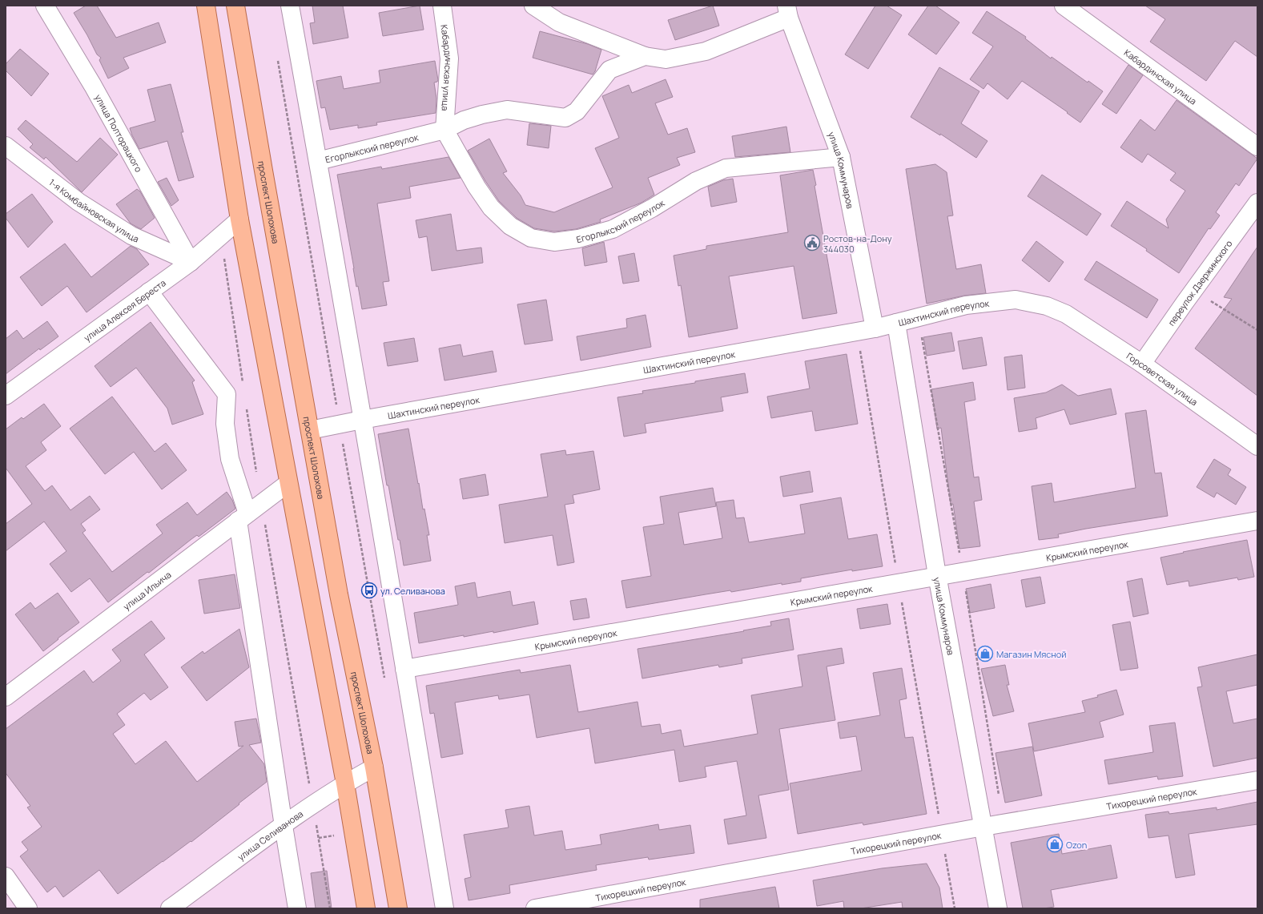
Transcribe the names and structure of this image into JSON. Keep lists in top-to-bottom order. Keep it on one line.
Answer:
{"streets":{"main road":["проспект Шолохова"],"street":["Кабардинская улица","улица Полторацкого","Егорлыкский переулок","улица Коммунаров","1-я Комбайновская улица","переулок Дзержинского","улица Алексея Береста","Шахтинский переулок","Горсоветская улица","Крымский переулок","улица Ильича","Тихорецкий переулок","улица Селиванова"]},"crossings":[["Кабардинская улица","Егорлыкский переулок"],["улица Полторацкого","1-я Комбайновская улица"],["улица Полторацкого","улица Алексея Береста"],["Егорлыкский переулок","улица Коммунаров"],["улица Коммунаров","Шахтинский переулок"],["улица Коммунаров","Крымский переулок"],["улица Коммунаров","Тихорецкий переулок"],["проспект Шолохова","Шахтинский переулок"],["проспект Шолохова","улица Селиванова"],["1-я Комбайновская улица","улица Алексея Береста"],["переулок Дзержинского","Горсоветская улица"],["Шахтинский переулок","Горсоветская улица"]],"places":{"public building":["Ростов-на-Дону 344030"],"bus stop":["ул. Селиванова"],"shop":["Магазин Мясной","Ozon"]}}
